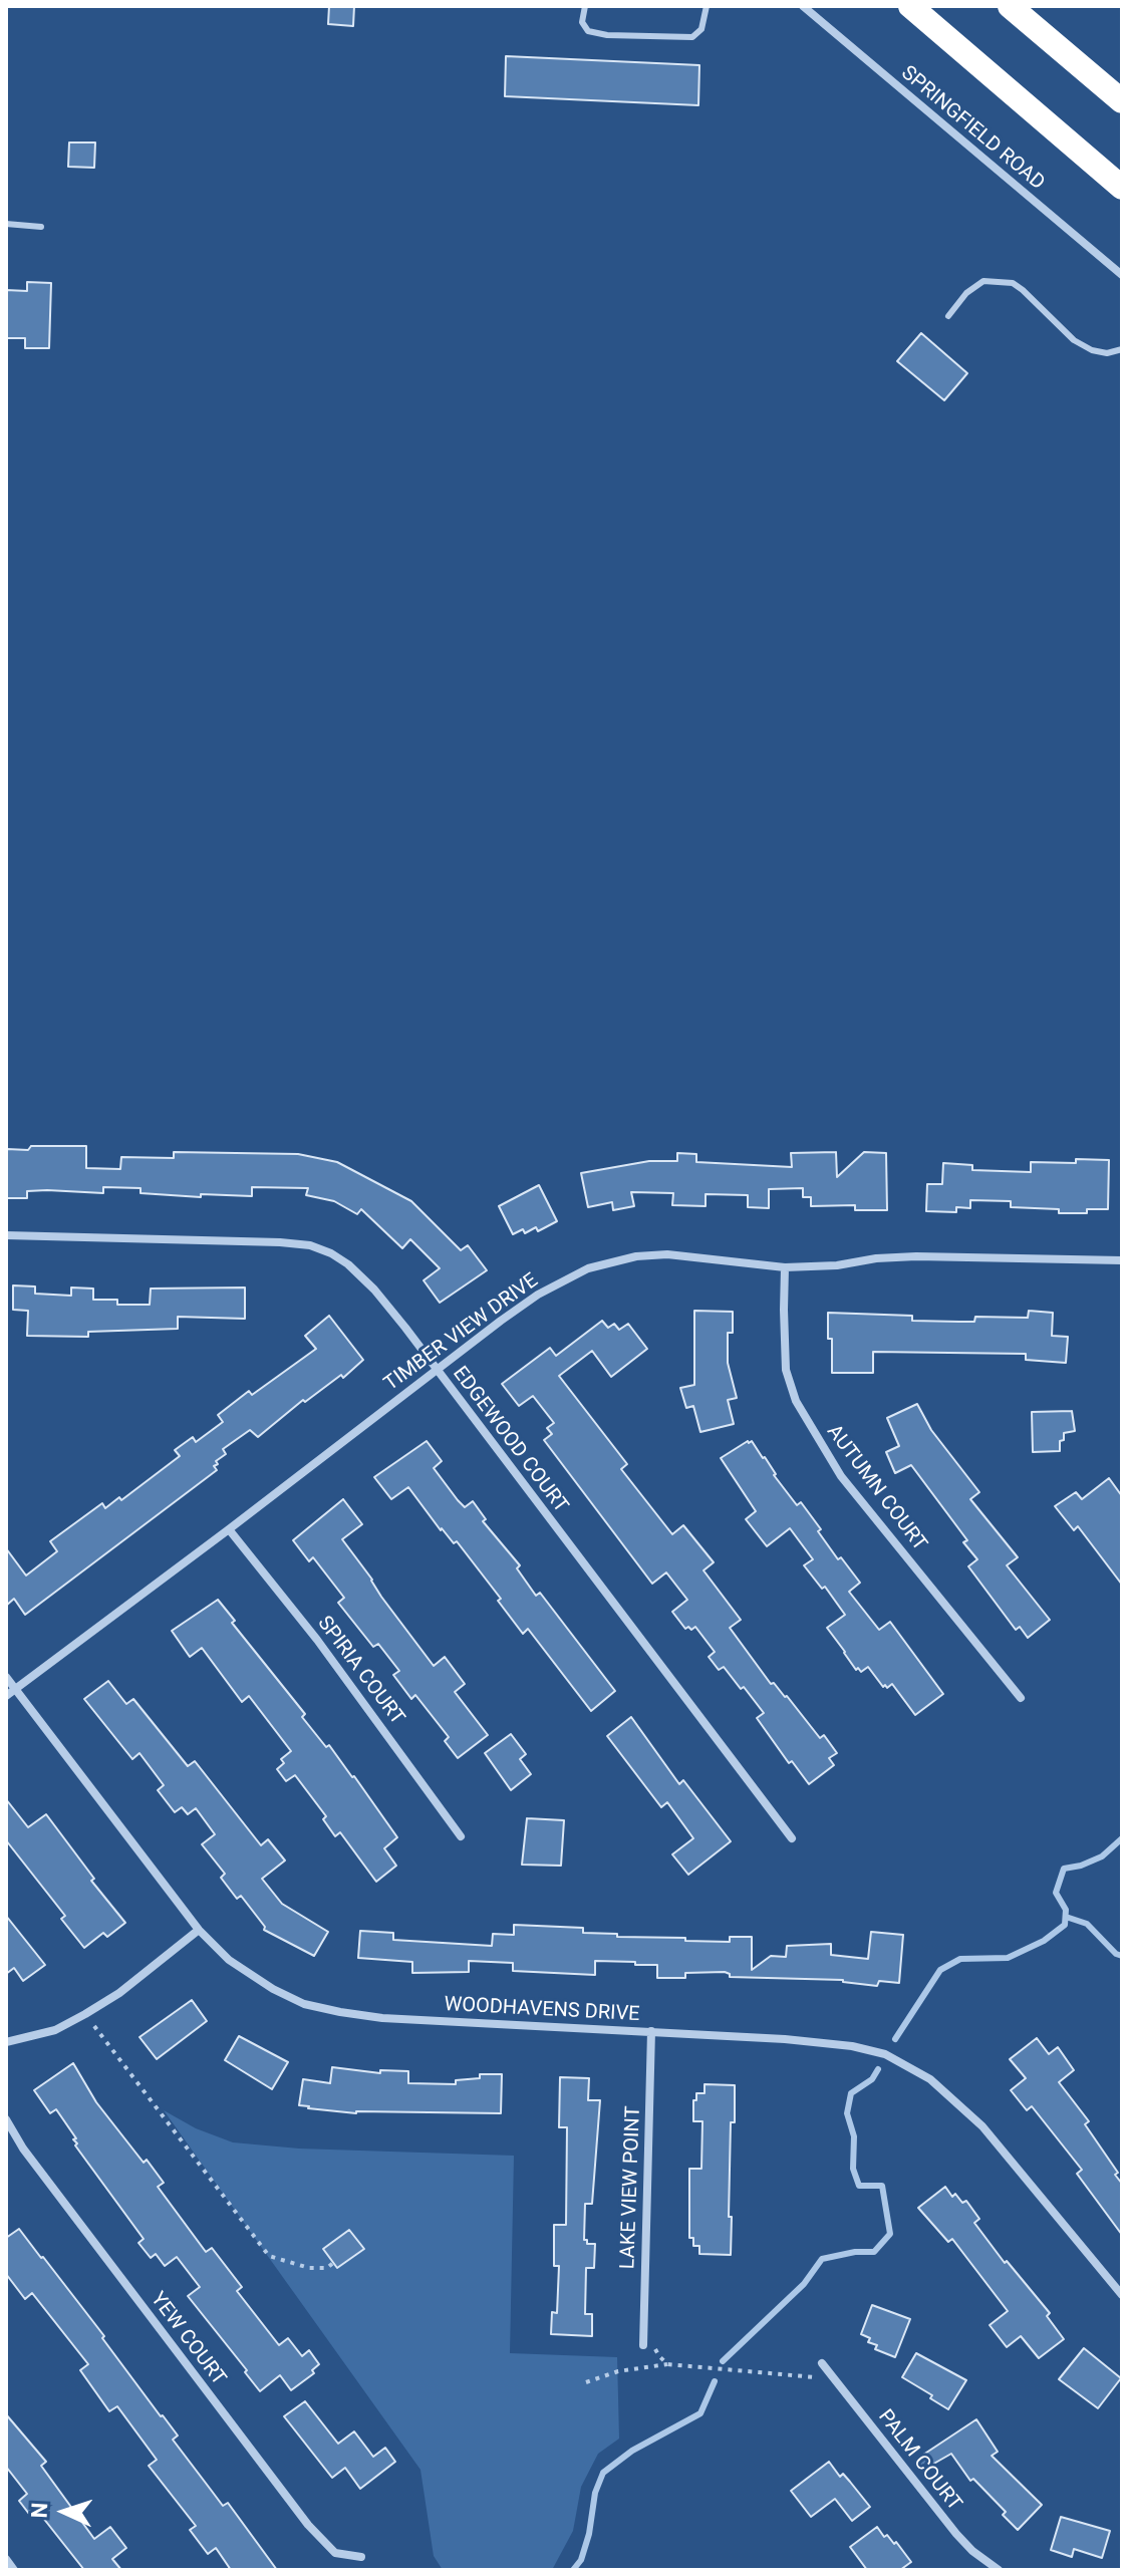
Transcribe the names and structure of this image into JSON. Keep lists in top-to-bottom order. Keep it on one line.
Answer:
{"streets":{"street":["SPRINGFIELD ROAD","TIMBER VIEW DRIVE","EDGEWOOD COURT","AUTUMN COURT","SPIRIA COURT","WOODHAVENS DRIVE","LAKE VIEW POINT","YEW COURT","PALM COURT"]},"crossings":[["TIMBER VIEW DRIVE","EDGEWOOD COURT"],["TIMBER VIEW DRIVE","AUTUMN COURT"],["TIMBER VIEW DRIVE","SPIRIA COURT"],["TIMBER VIEW DRIVE","WOODHAVENS DRIVE"],["WOODHAVENS DRIVE","LAKE VIEW POINT"]],"north":"left"}
